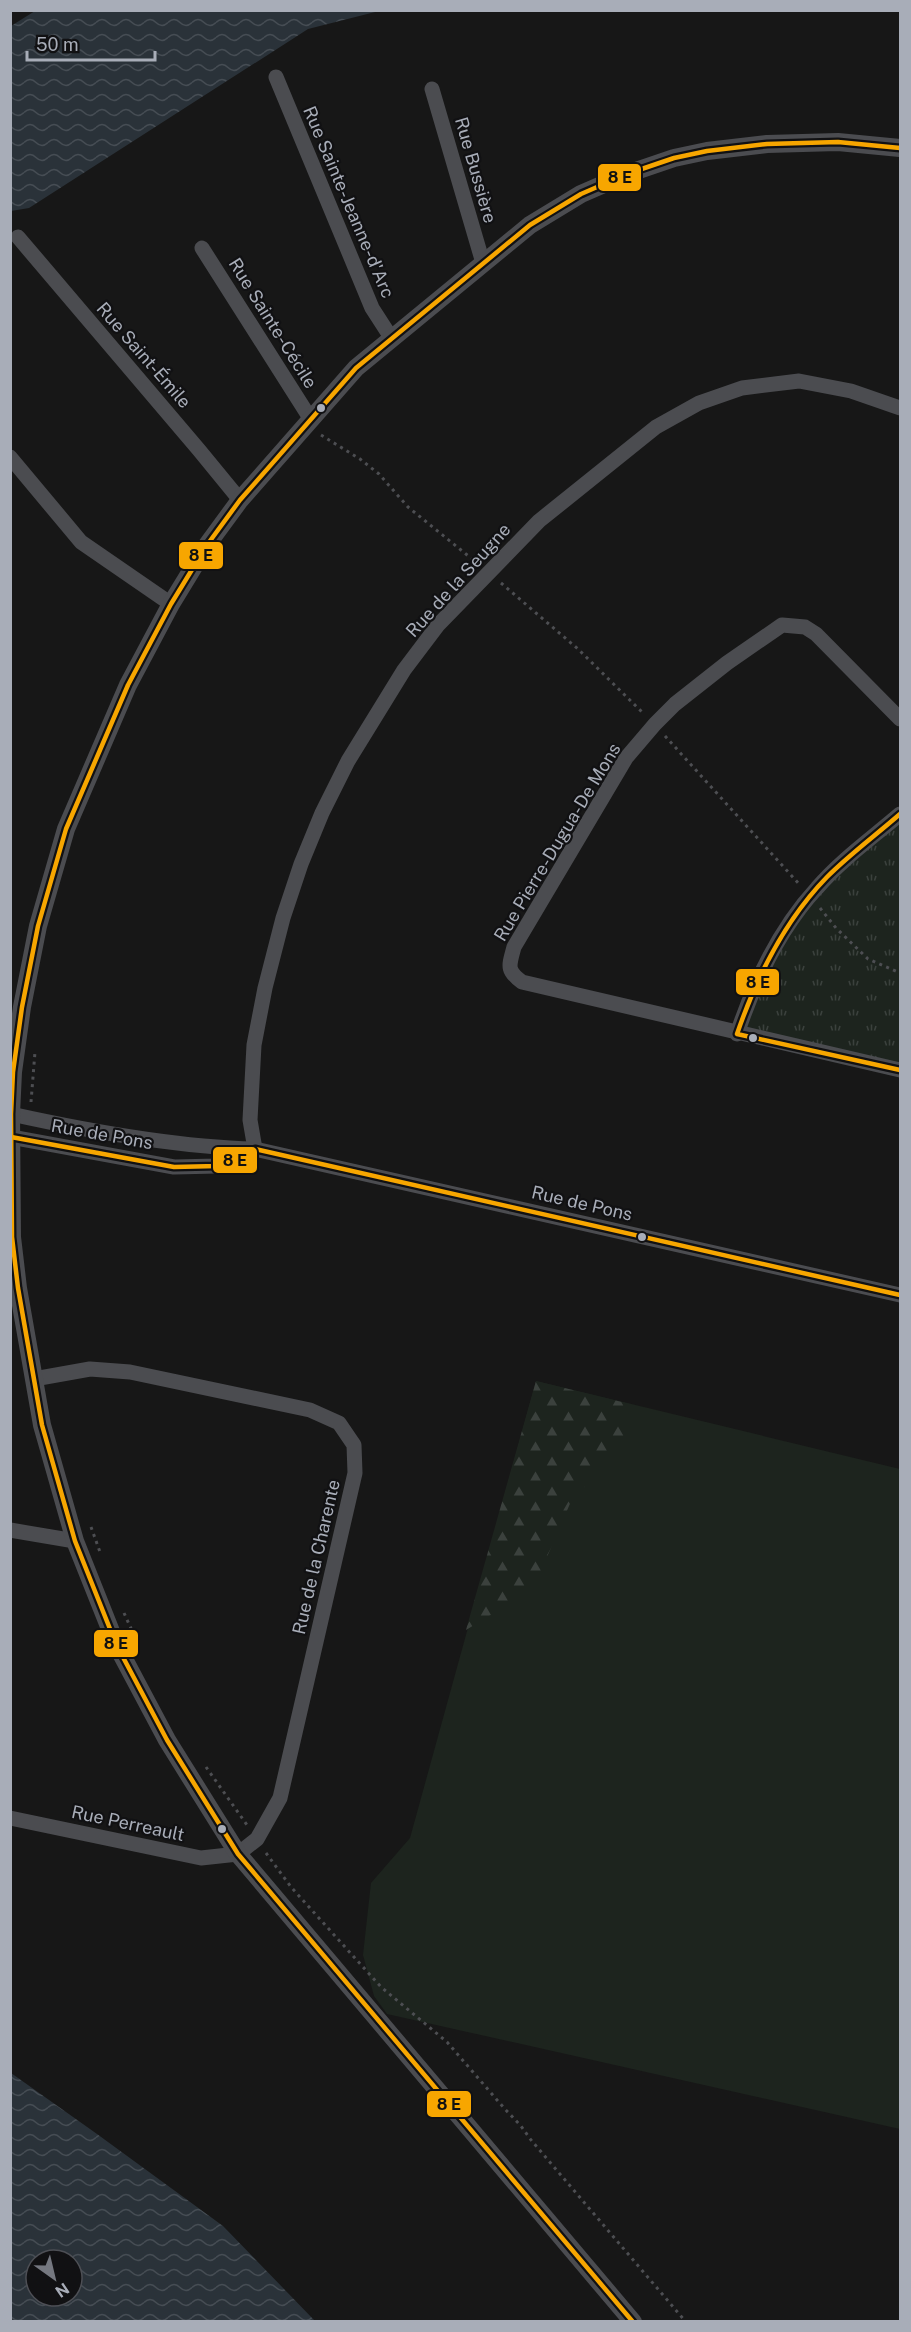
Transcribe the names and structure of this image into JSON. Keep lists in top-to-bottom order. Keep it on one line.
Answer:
{"streets":{"street":["Rue Bussière","Rue Sainte-Jeanne-d'Arc","Rue Sainte-Cécile","Rue Saint-Émile","Rue de la Seugne","Rue Pierre-Dugua-De Mons","Rue de Pons","Rue de la Charente","Rue Perreault"]},"crossings":[["Rue de la Seugne","Rue de Pons"],["Rue de la Charente","Rue Perreault"]],"scale_bar":"50 m","north":"bottom right"}
